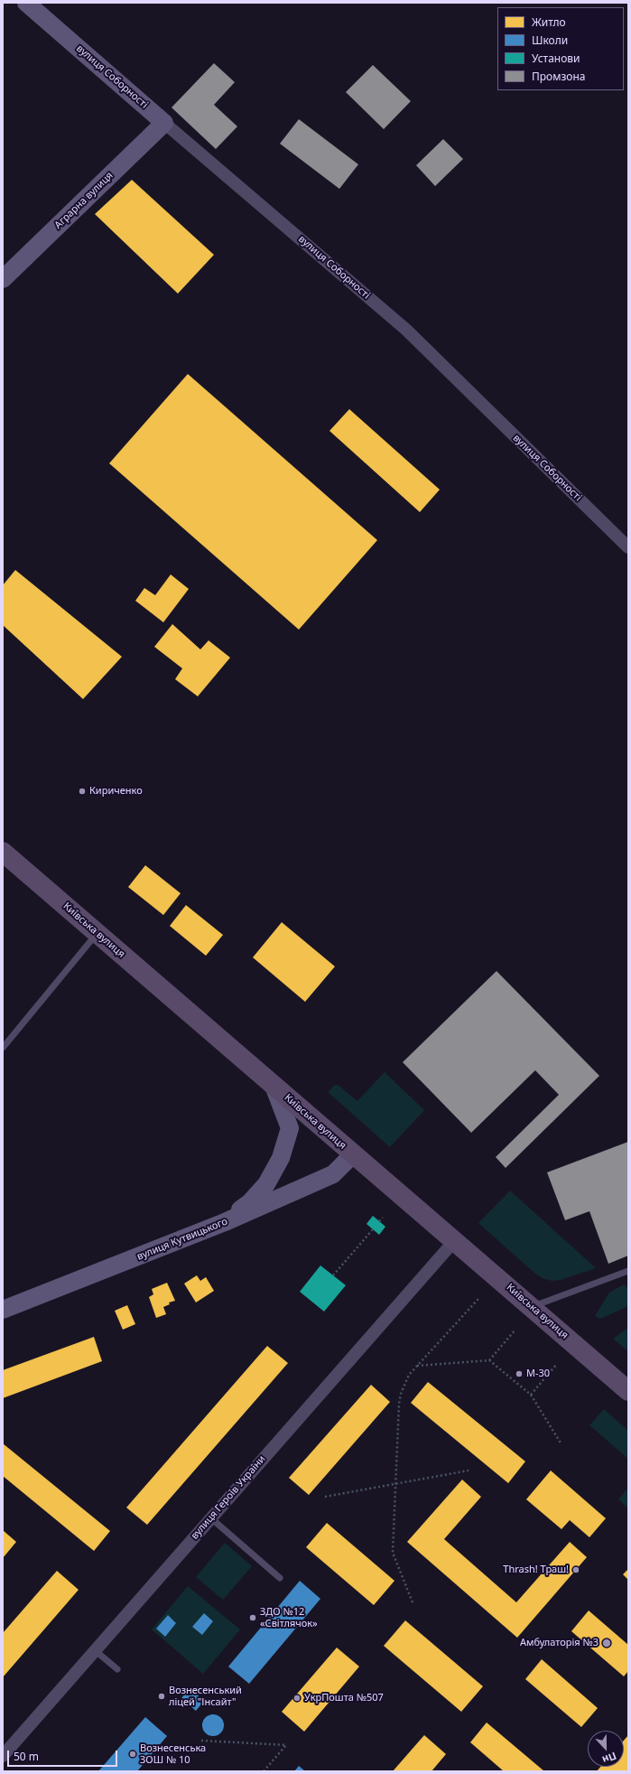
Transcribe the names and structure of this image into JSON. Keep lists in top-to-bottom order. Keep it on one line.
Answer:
{"streets":{"main road":["Київська вулиця"],"street":["вулиця Соборності","Аграрна вулиця","вулиця Кутвицького","вулиця Героїв України"]},"crossings":[["вулиця Соборності","Аграрна вулиця"],["Київська вулиця","вулиця Кутвицького"],["Київська вулиця","вулиця Героїв України"]],"places":["Кириченко","М-30","Thrash! Траш!","ЗДО №12 «Світлячок»","Амбулаторія №3","Вознесенський ліцей \"Інсайт\"","УкрПошта №507","Вознесенська ЗОШ № 10"],"legend":["Житло","Школи","Установи","Промзона"],"scale_bar":"50 m","north":"bottom"}
